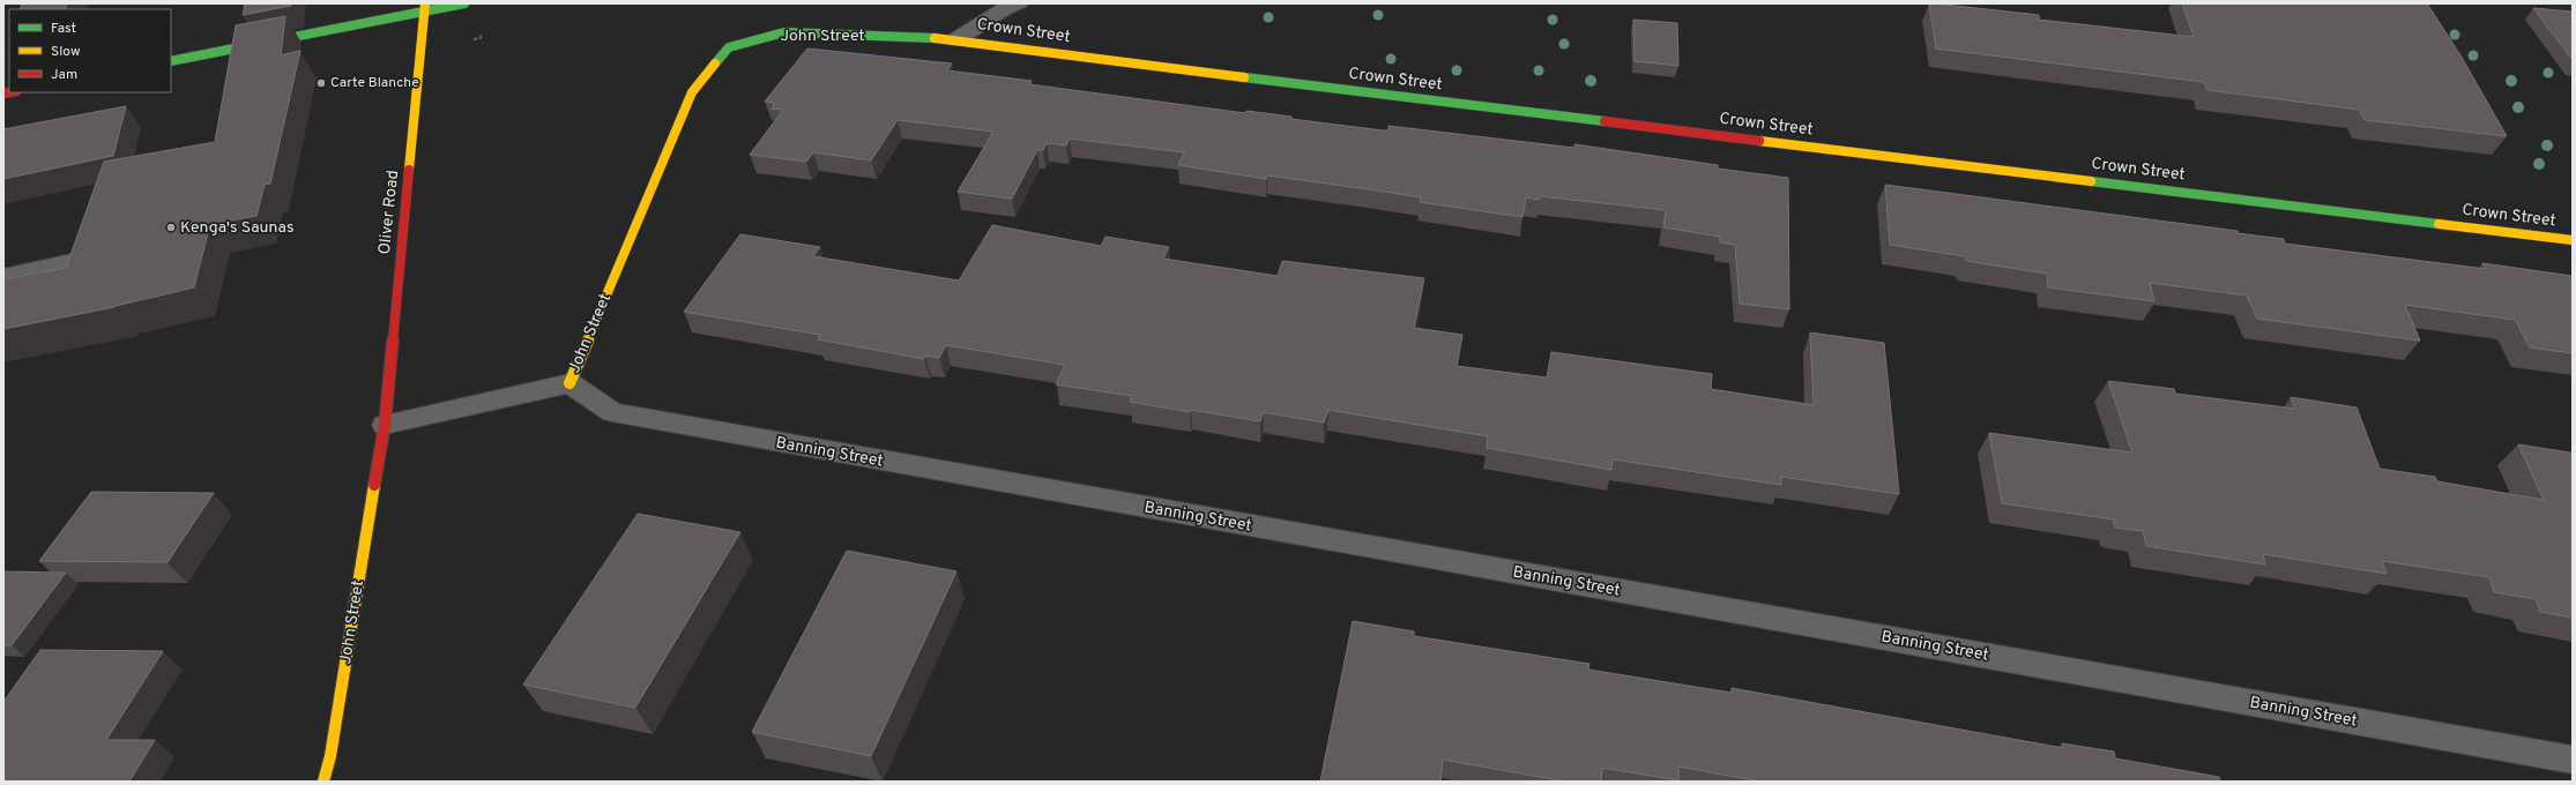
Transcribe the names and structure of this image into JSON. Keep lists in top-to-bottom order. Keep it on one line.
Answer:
{"streets":{"street":["Crown Street","John Street","Oliver Road","Banning Street"]},"crossings":[["Crown Street","John Street"],["John Street","Oliver Road"],["John Street","Banning Street"]],"places":["Carte Blanche","Kenga's Saunas"],"legend":["Fast","Slow","Jam"]}
